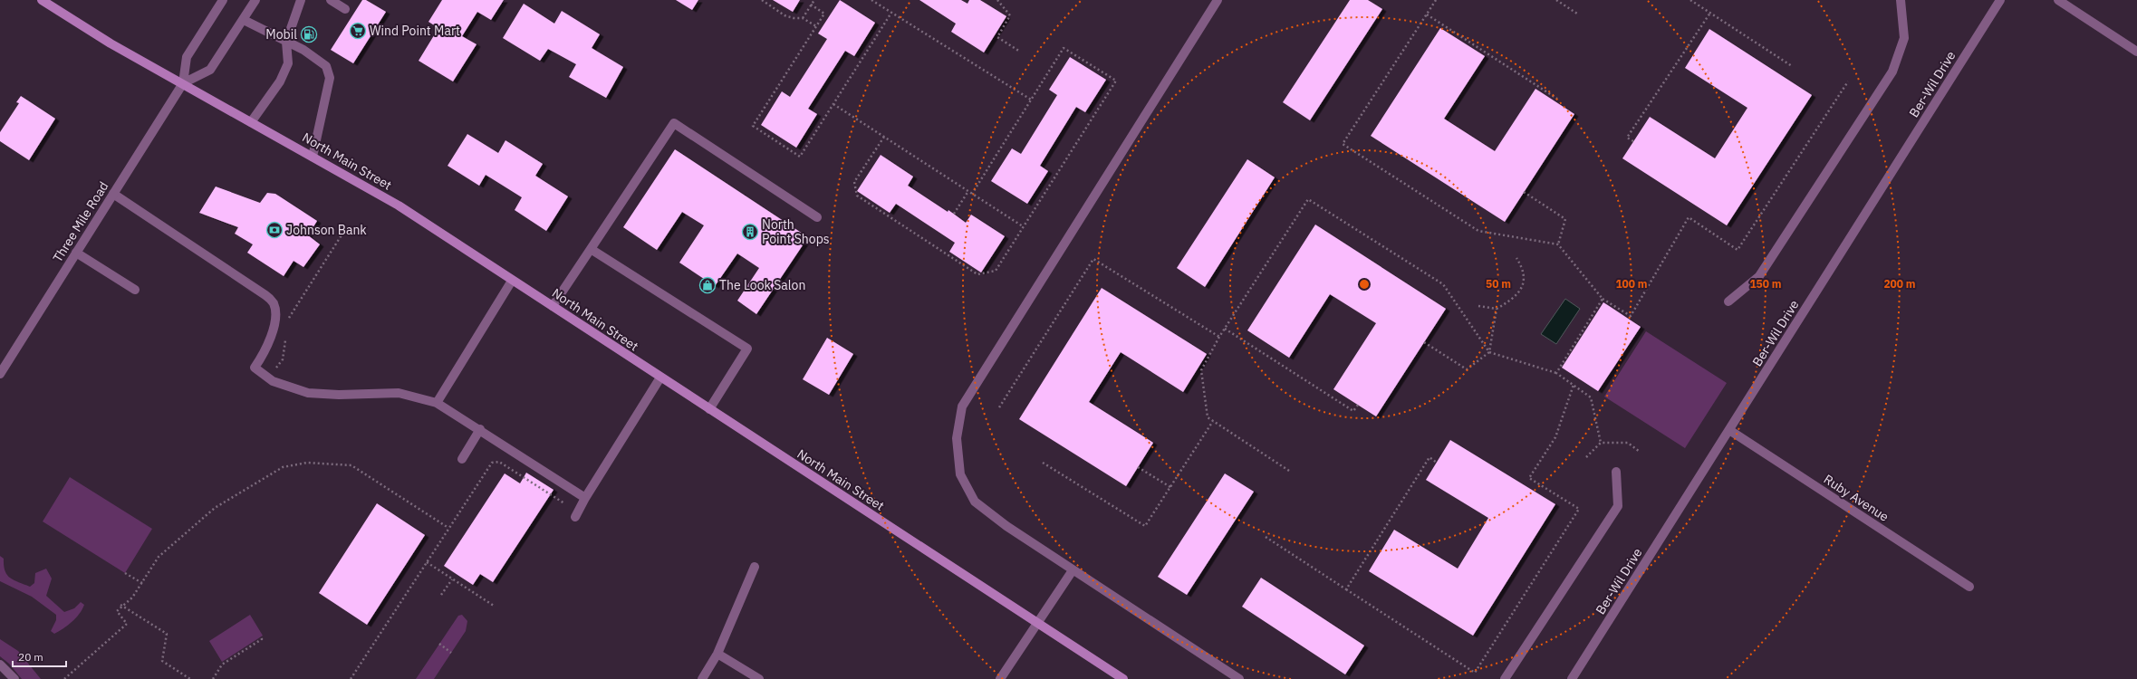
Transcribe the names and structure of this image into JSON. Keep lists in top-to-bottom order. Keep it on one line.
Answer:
{"streets":{"main road":["North Main Street"],"street":["Ber-Wil Drive","Three Mile Road","Ruby Avenue"]},"crossings":[["Ber-Wil Drive","Ruby Avenue"],["North Main Street","Three Mile Road"]],"places":{"supermarket":["Wind Point Mart"],"fuel station":["Mobil"],"bank":["Johnson Bank"],"building":["North Point Shops"],"shop":["The Look Salon"]},"scale_bar":"20 m","rings":["50 m","100 m","150 m","200 m"]}
